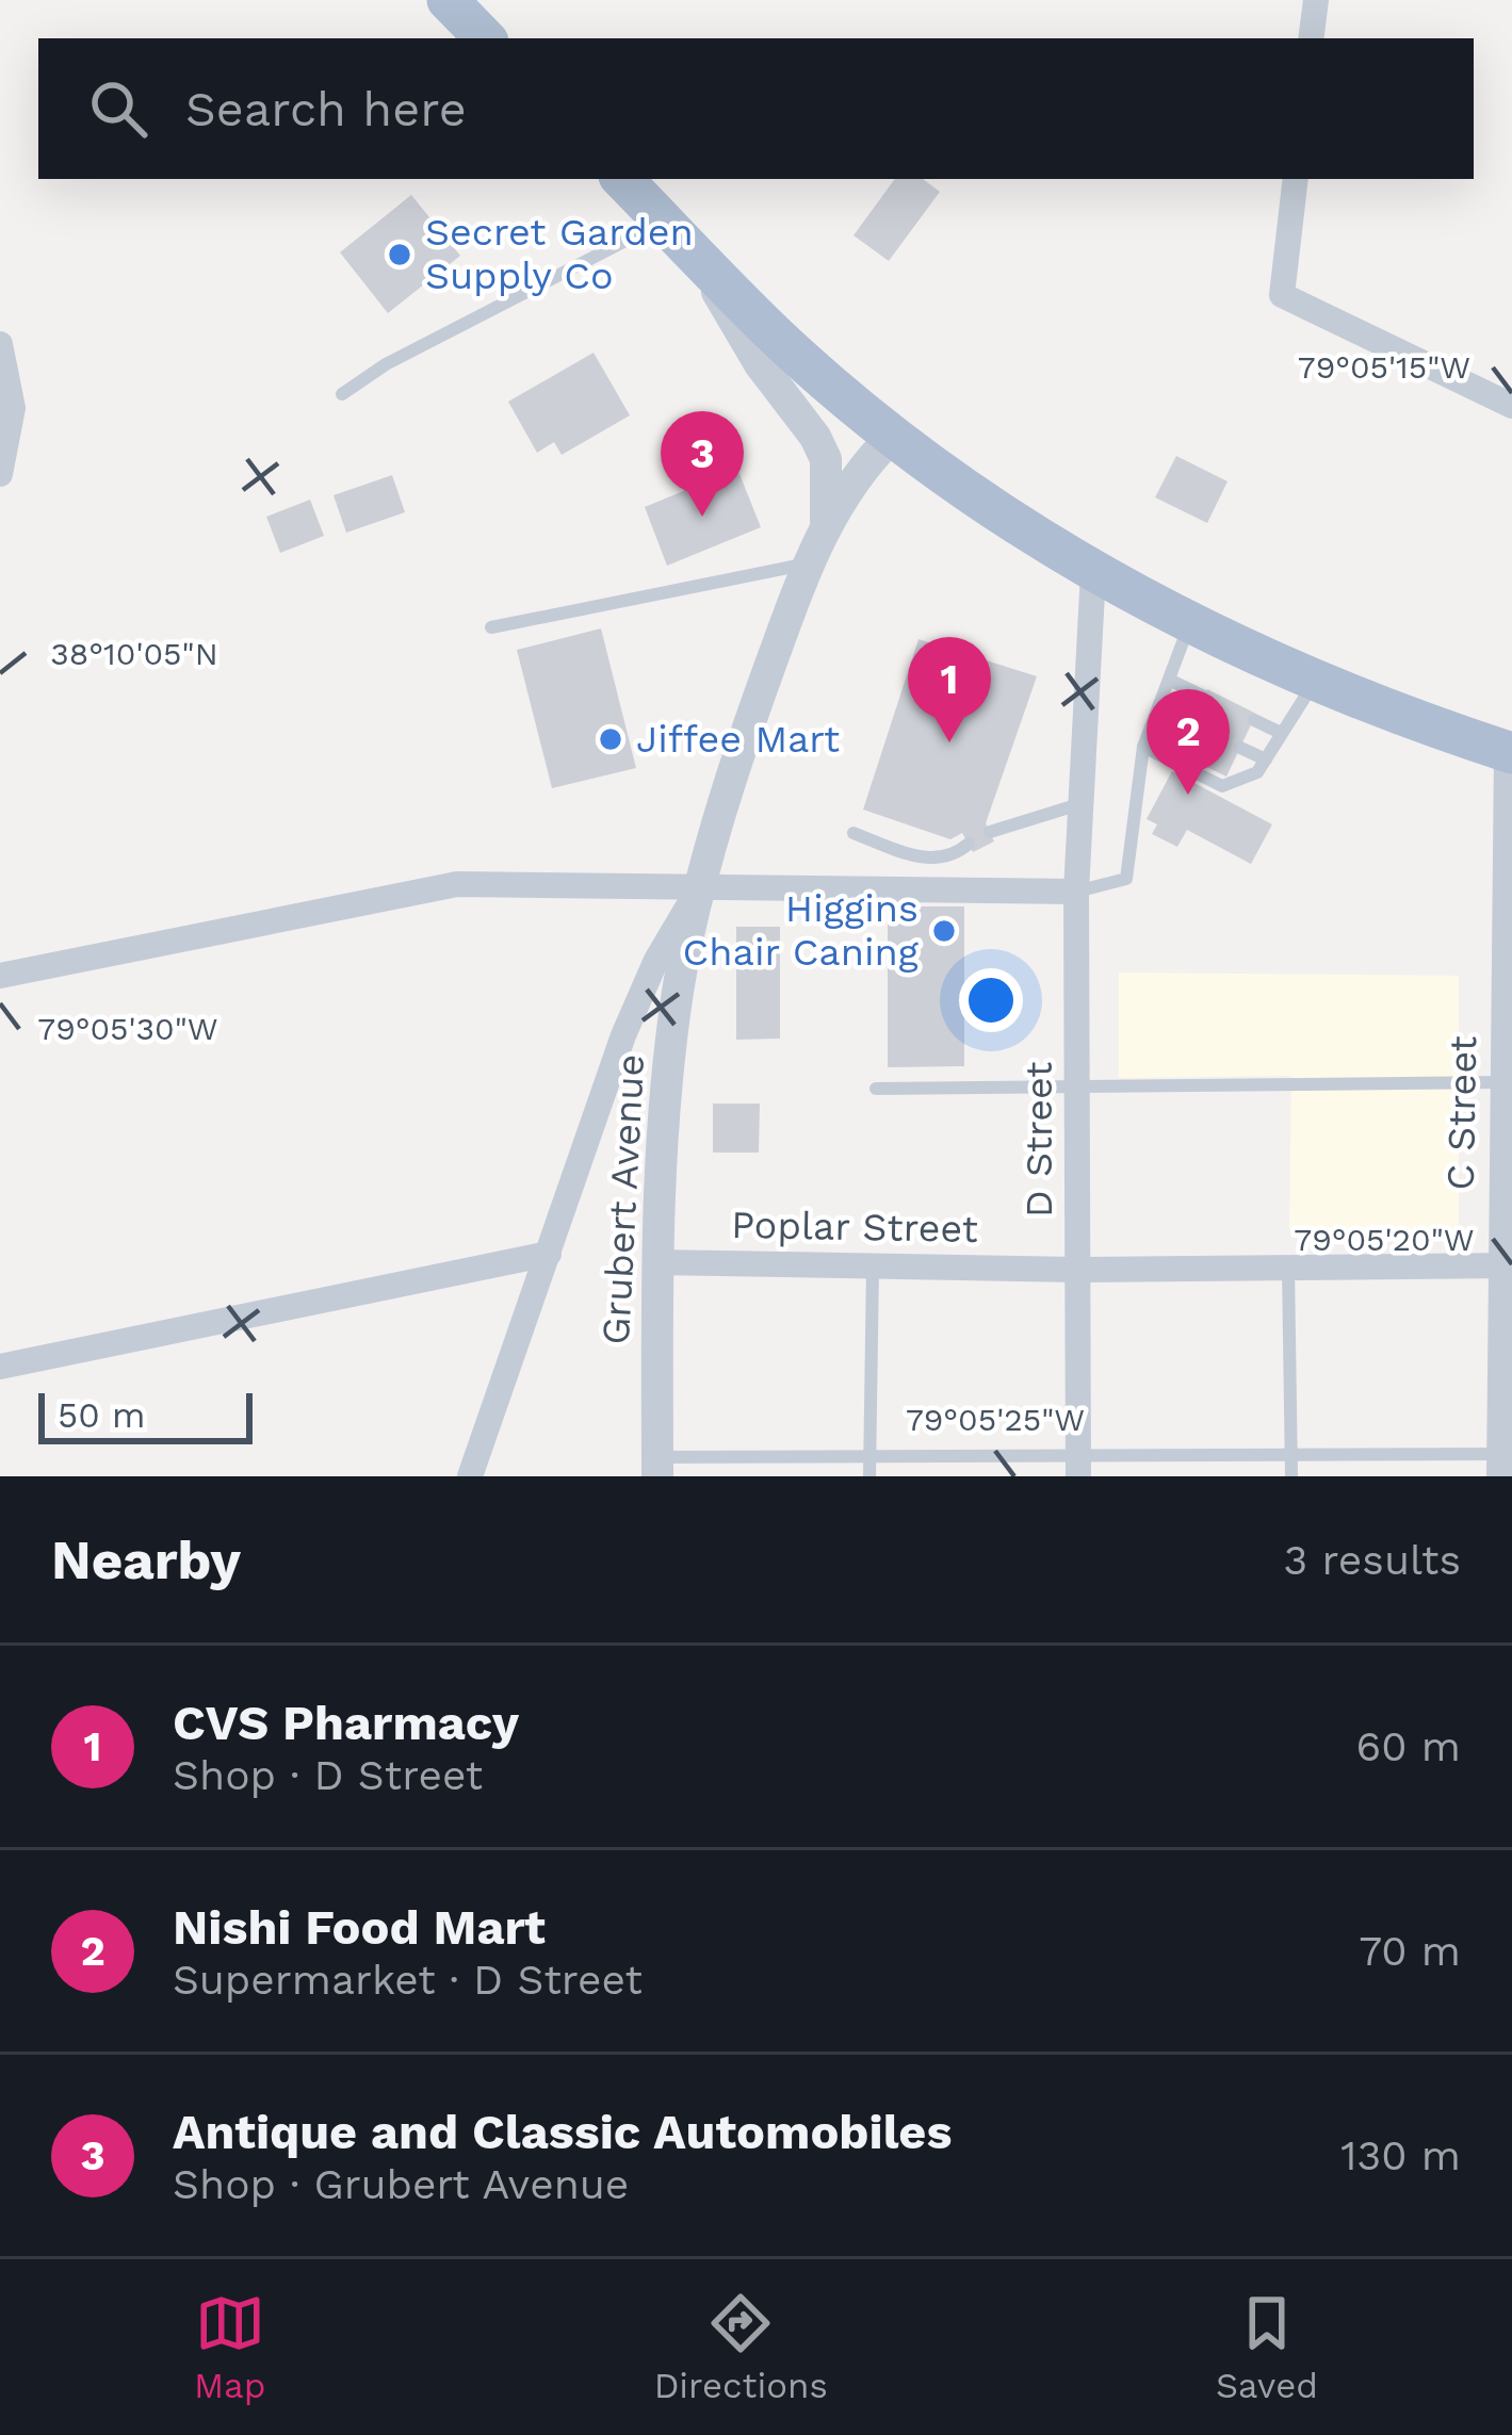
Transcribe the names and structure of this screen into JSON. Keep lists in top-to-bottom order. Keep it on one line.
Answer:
{"streets":{"street":["C Street","D Street","Grubert Avenue","Poplar Street"]},"crossings":[["C Street","Poplar Street"],["D Street","Poplar Street"],["Grubert Avenue","Poplar Street"]],"places":["Secret Garden Supply Co","Jiffee Mart","Higgins Chair Caning"],"scale_bar":"50 m","page":{"search":"Search here","pins":["3","1","2"],"scale":"50 m","heading":["Nearby","3 results"],"list":[{"mark":"1","name":"CVS Pharmacy","note":"Shop · D Street","value":"60 m"},{"mark":"2","name":"Nishi Food Mart","note":"Supermarket · D Street","value":"70 m"},{"mark":"3","name":"Antique and Classic Automobiles","note":"Shop · Grubert Avenue","value":"130 m"}],"nav":["Map","Directions","Saved"]},"coordinates":["79°05'15\"W","38°10'05\"N","79°05'30\"W","79°05'20\"W","79°05'25\"W"]}
